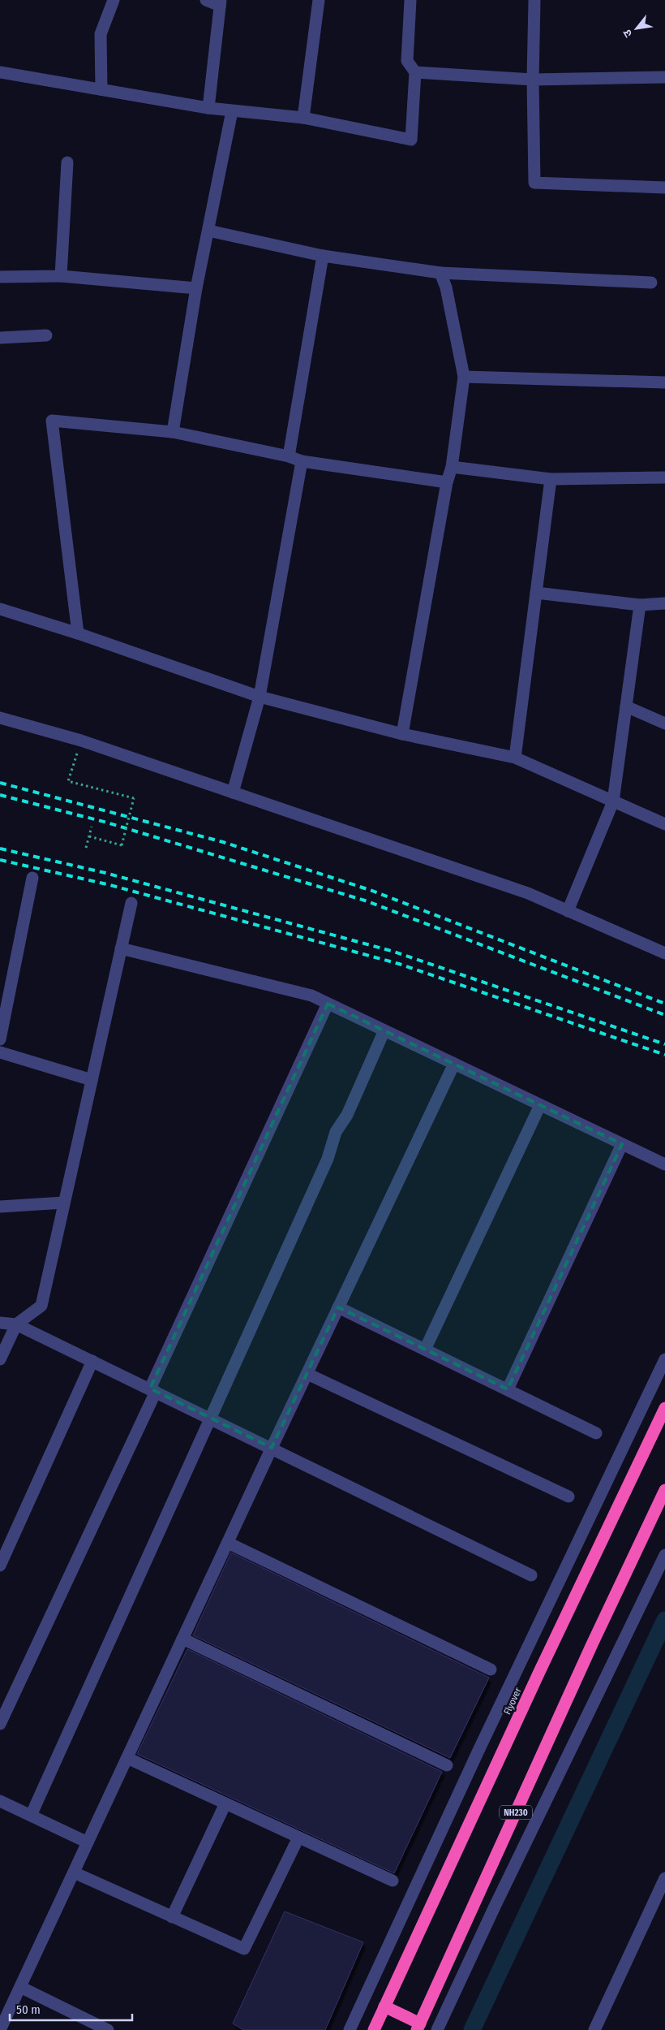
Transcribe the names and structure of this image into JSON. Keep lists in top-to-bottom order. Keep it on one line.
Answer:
{"streets":{"highway":["Flyover","NH230"]},"scale_bar":"50 m","north":"bottom left"}
